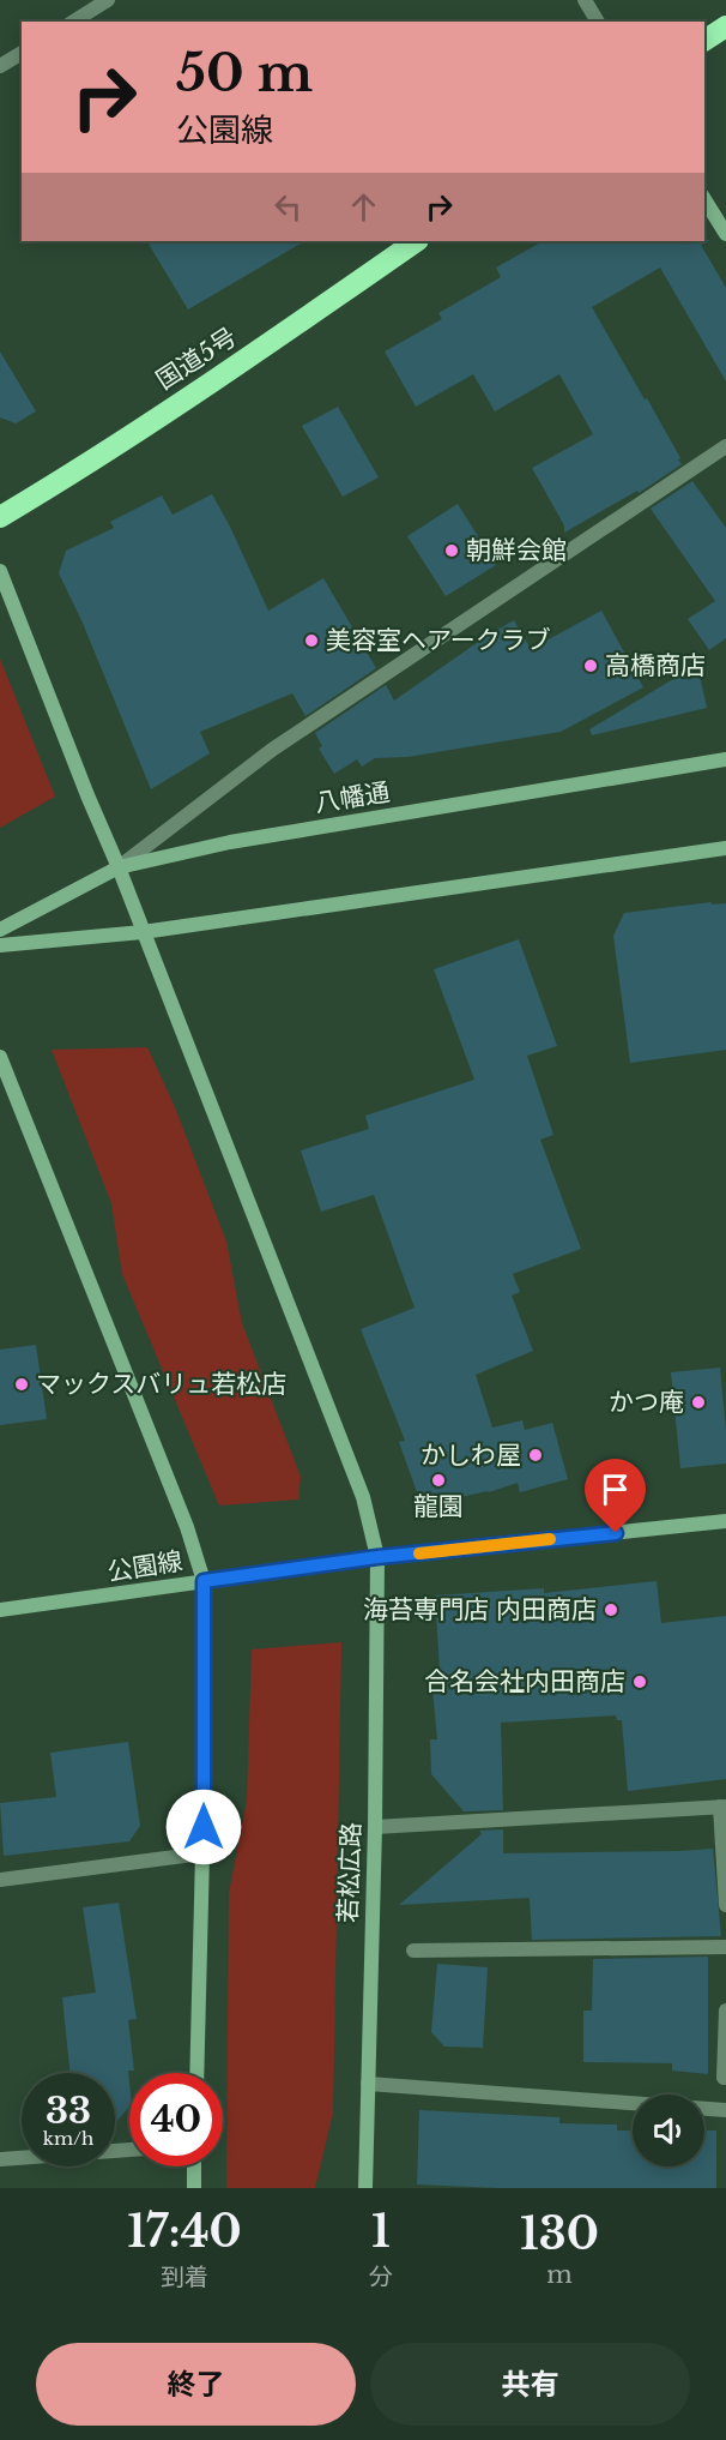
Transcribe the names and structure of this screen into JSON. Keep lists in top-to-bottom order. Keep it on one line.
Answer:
{"streets":{"highway":["国道5号"],"street":["八幡通","公園線","若松広路"]},"crossings":[["八幡通","若松広路"],["公園線","若松広路"]],"places":["朝鮮会館","美容室ヘアークラブ","高橋商店","マックスバリュ若松店","かつ庵","かしわ屋","龍園","海苔専門店 内田商店","合名会社内田商店"],"page":{"turn":["50 m","公園線"],"speed":"33 km/h","limit":"40","eta":["17:40","到着","1","分","130","m"],"buttons":["終了","共有"]}}
